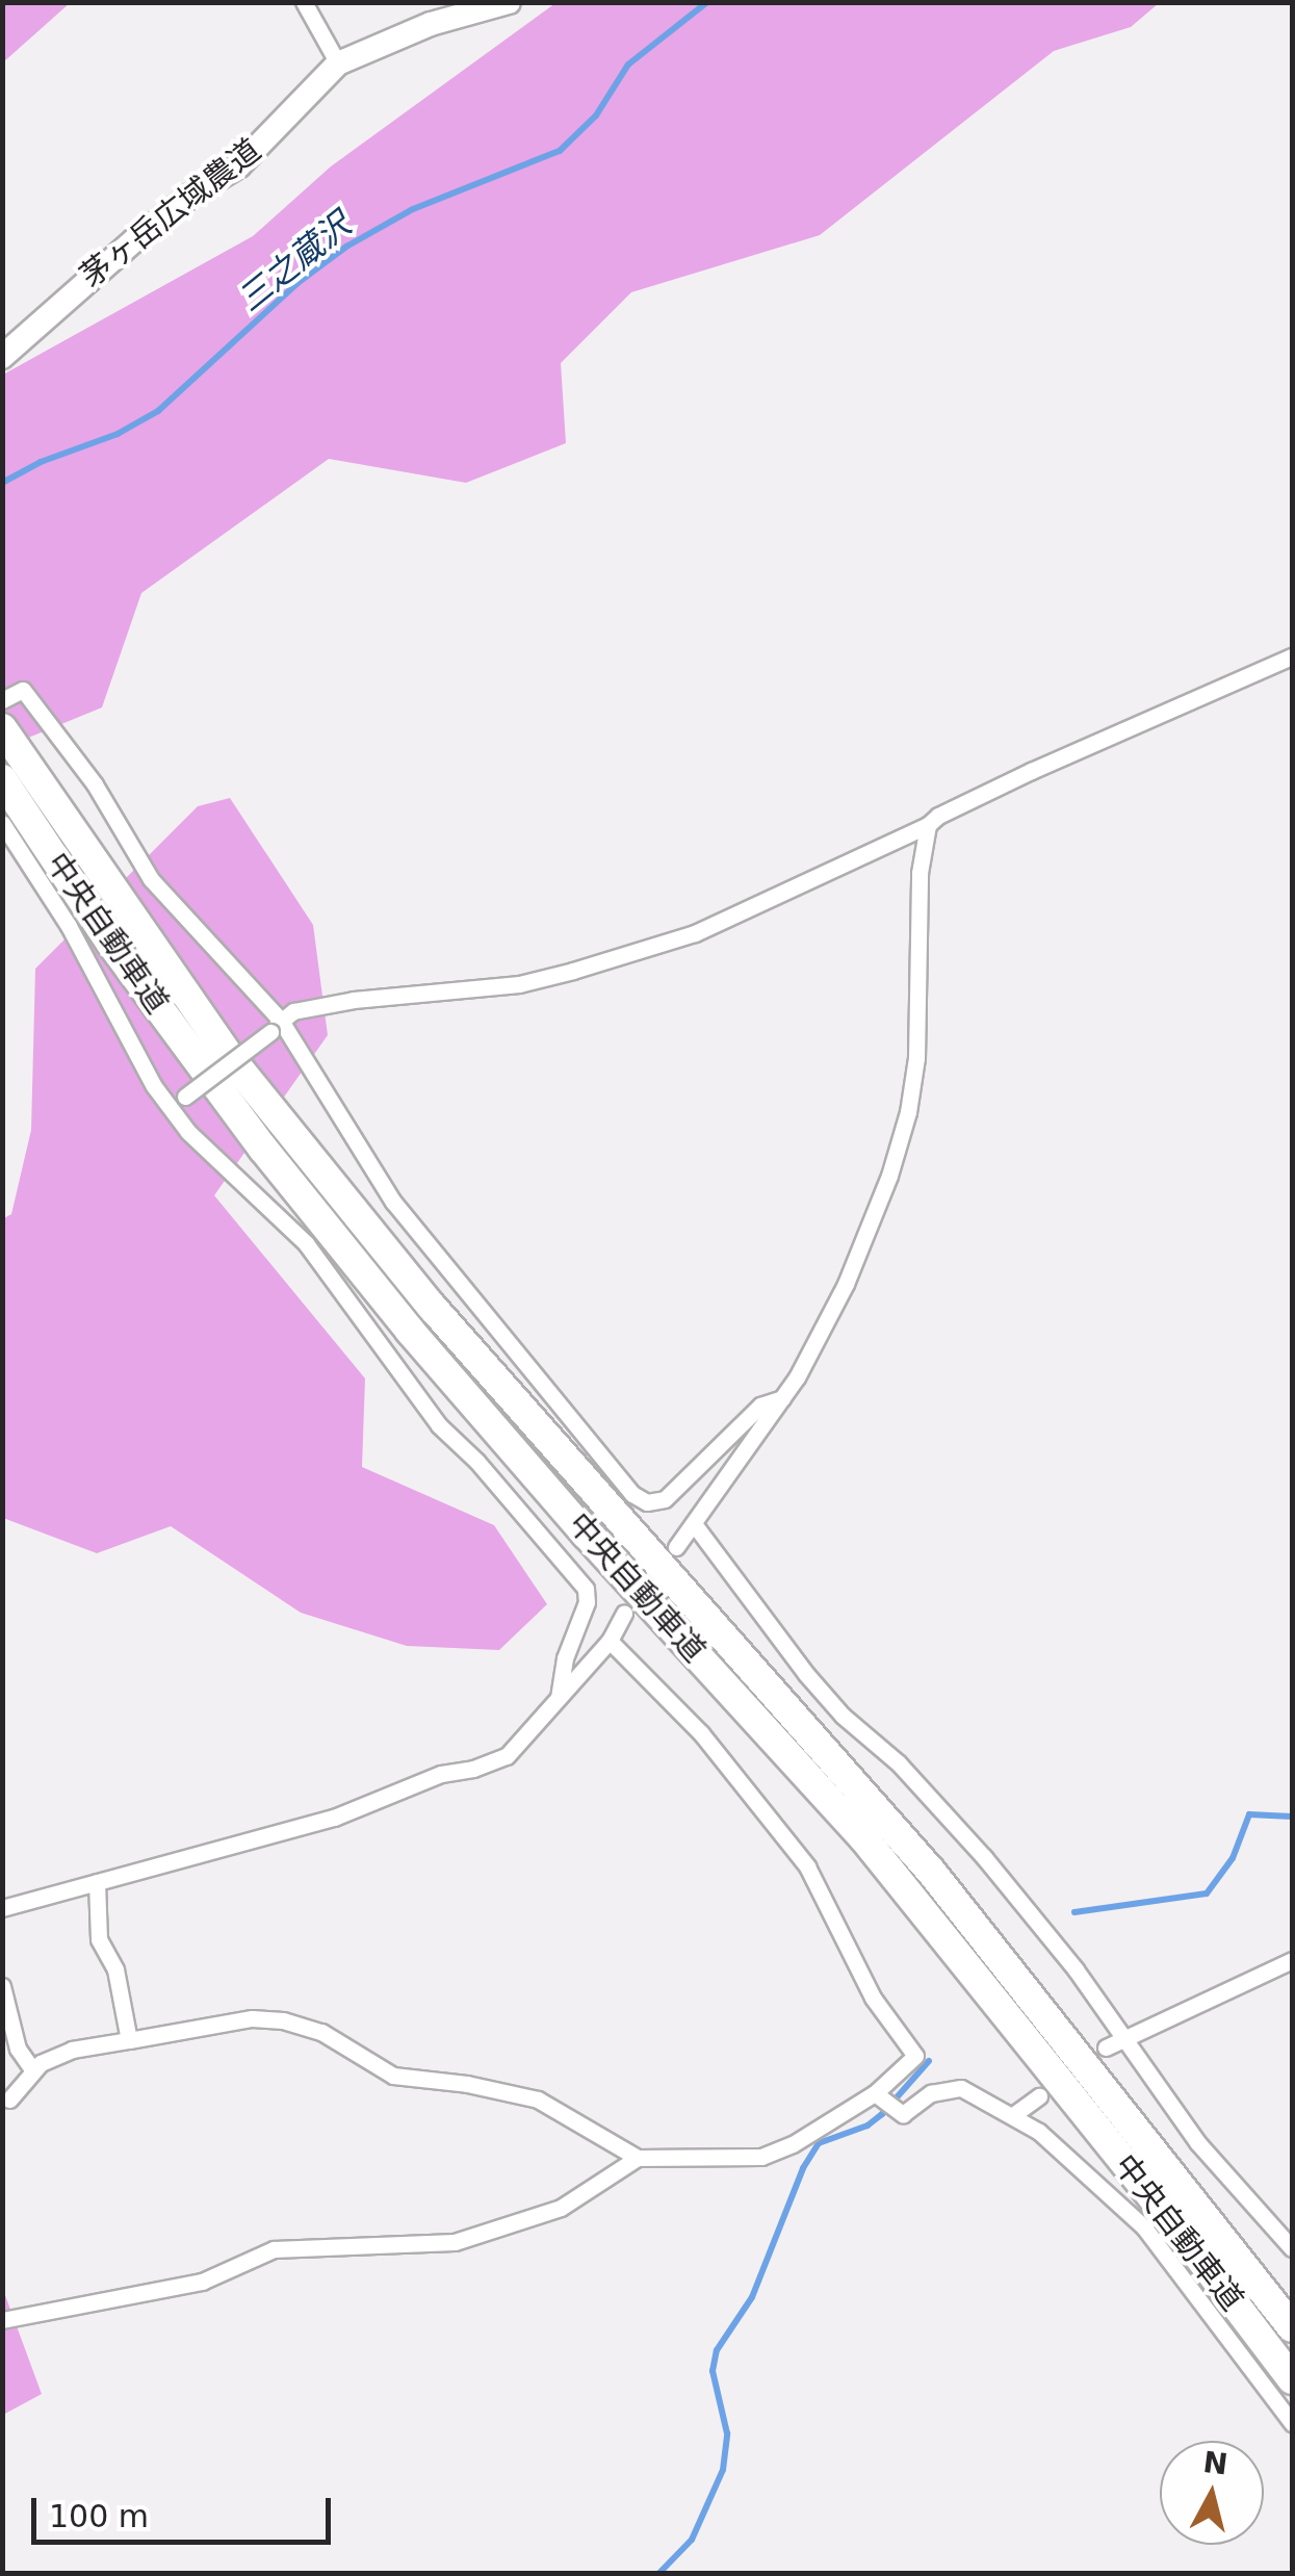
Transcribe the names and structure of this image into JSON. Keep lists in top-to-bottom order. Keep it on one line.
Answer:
{"streets":{"highway":["中央自動車道"],"main road":["茅ヶ岳広域農道"]},"water":["三之蔵沢"],"scale_bar":"100 m","north":"top"}
